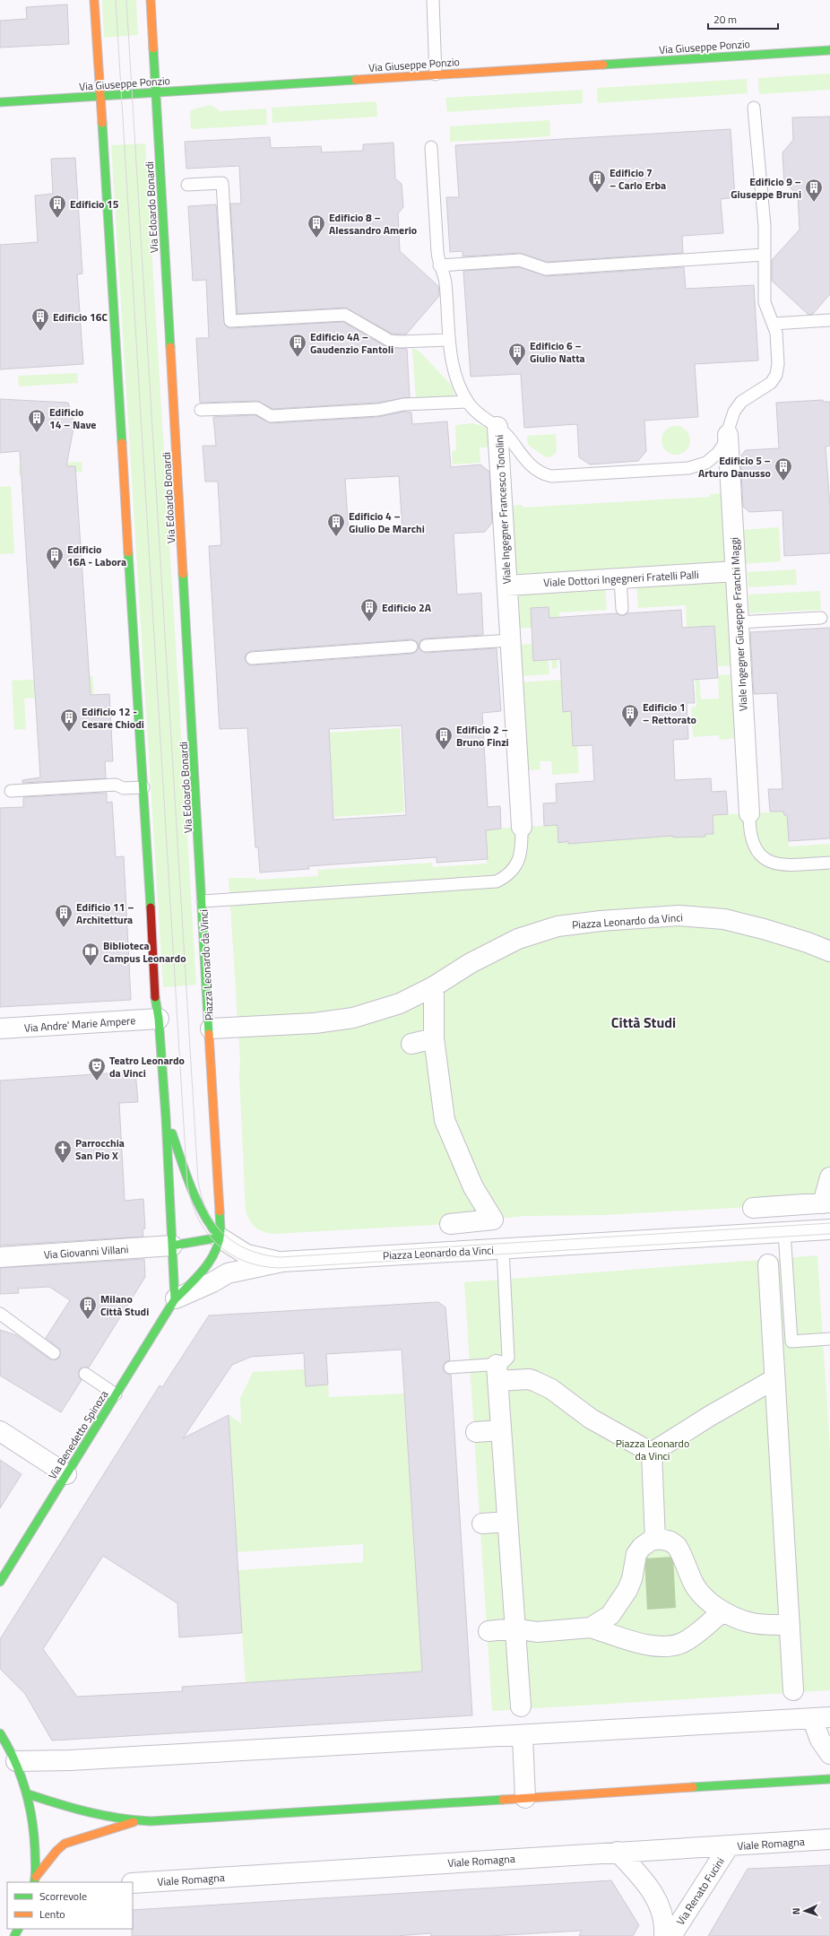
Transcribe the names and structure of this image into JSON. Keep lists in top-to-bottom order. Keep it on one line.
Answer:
{"streets":{"street":["Via Giuseppe Ponzio","Via Edoardo Bonardi","Viale Ingegner Francesco Tonolini","Viale Dottori Ingegneri Fratelli Palli","Viale Ingegner Giuseppe Franchi Maggi","Piazza Leonardo da Vinci","Via Andre' Marie Ampere","Via Giovanni Villani","Via Benedetto Spinoza","Viale Romagna","Via Renato Fucini"]},"crossings":[["Via Giuseppe Ponzio","Via Edoardo Bonardi"],["Via Edoardo Bonardi","Piazza Leonardo da Vinci"],["Viale Ingegner Francesco Tonolini","Viale Dottori Ingegneri Fratelli Palli"],["Viale Dottori Ingegneri Fratelli Palli","Viale Ingegner Giuseppe Franchi Maggi"],["Piazza Leonardo da Vinci","Via Andre' Marie Ampere"],["Piazza Leonardo da Vinci","Via Giovanni Villani"],["Piazza Leonardo da Vinci","Via Benedetto Spinoza"],["Viale Romagna","Via Renato Fucini"]],"districts":["Città Studi"],"parks":["Piazza Leonardo da Vinci"],"places":{"building":["Edificio 7 – Carlo Erba","Edificio 9 – Giuseppe Bruni","Edificio 15","Edificio 8 – Alessandro Amerio","Edificio 16C","Edificio 4A – Gaudenzio Fantoli","Edificio 6 – Giulio Natta","Edificio 14 – Nave","Edificio 5 – Arturo Danusso","Edificio 4 – Giulio De Marchi","Edificio 16A - Labora","Edificio 2A","Edificio 1 – Rettorato","Edificio 12 - Cesare Chiodi","Edificio 2 – Bruno Finzi","Edificio 11 – Architettura","Milano Città Studi"],"library":["Biblioteca Campus Leonardo"],"theatre":["Teatro Leonardo da Vinci"],"church":["Parrocchia San Pio X"]},"legend":["Scorrevole","Lento"],"scale_bar":"20 m","north":"left"}
